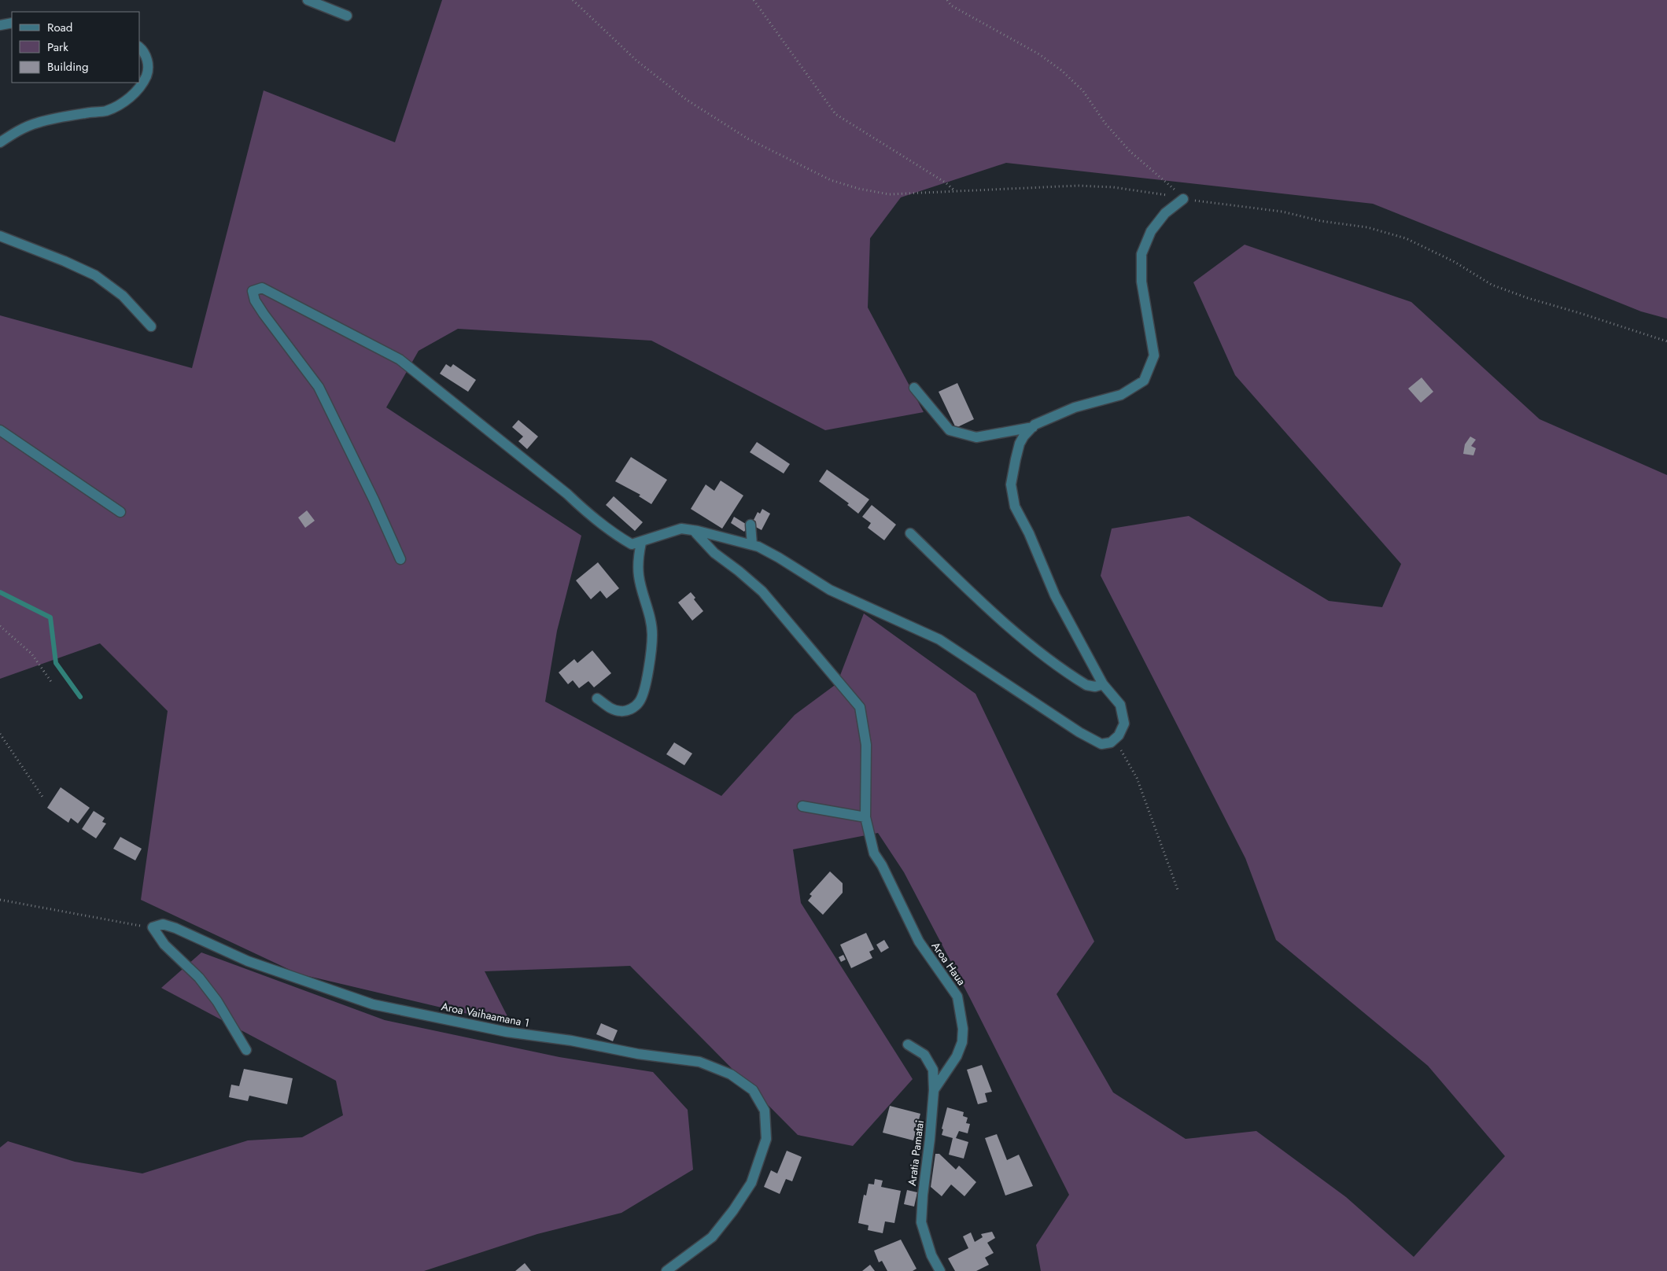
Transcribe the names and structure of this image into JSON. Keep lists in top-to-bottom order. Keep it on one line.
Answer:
{"streets":{"street":["Aroa Haua","Aroa Vaihaamana 1","Aratia Pamatai"]},"crossings":[["Aroa Haua","Aratia Pamatai"]],"legend":["Road","Park","Building"]}
